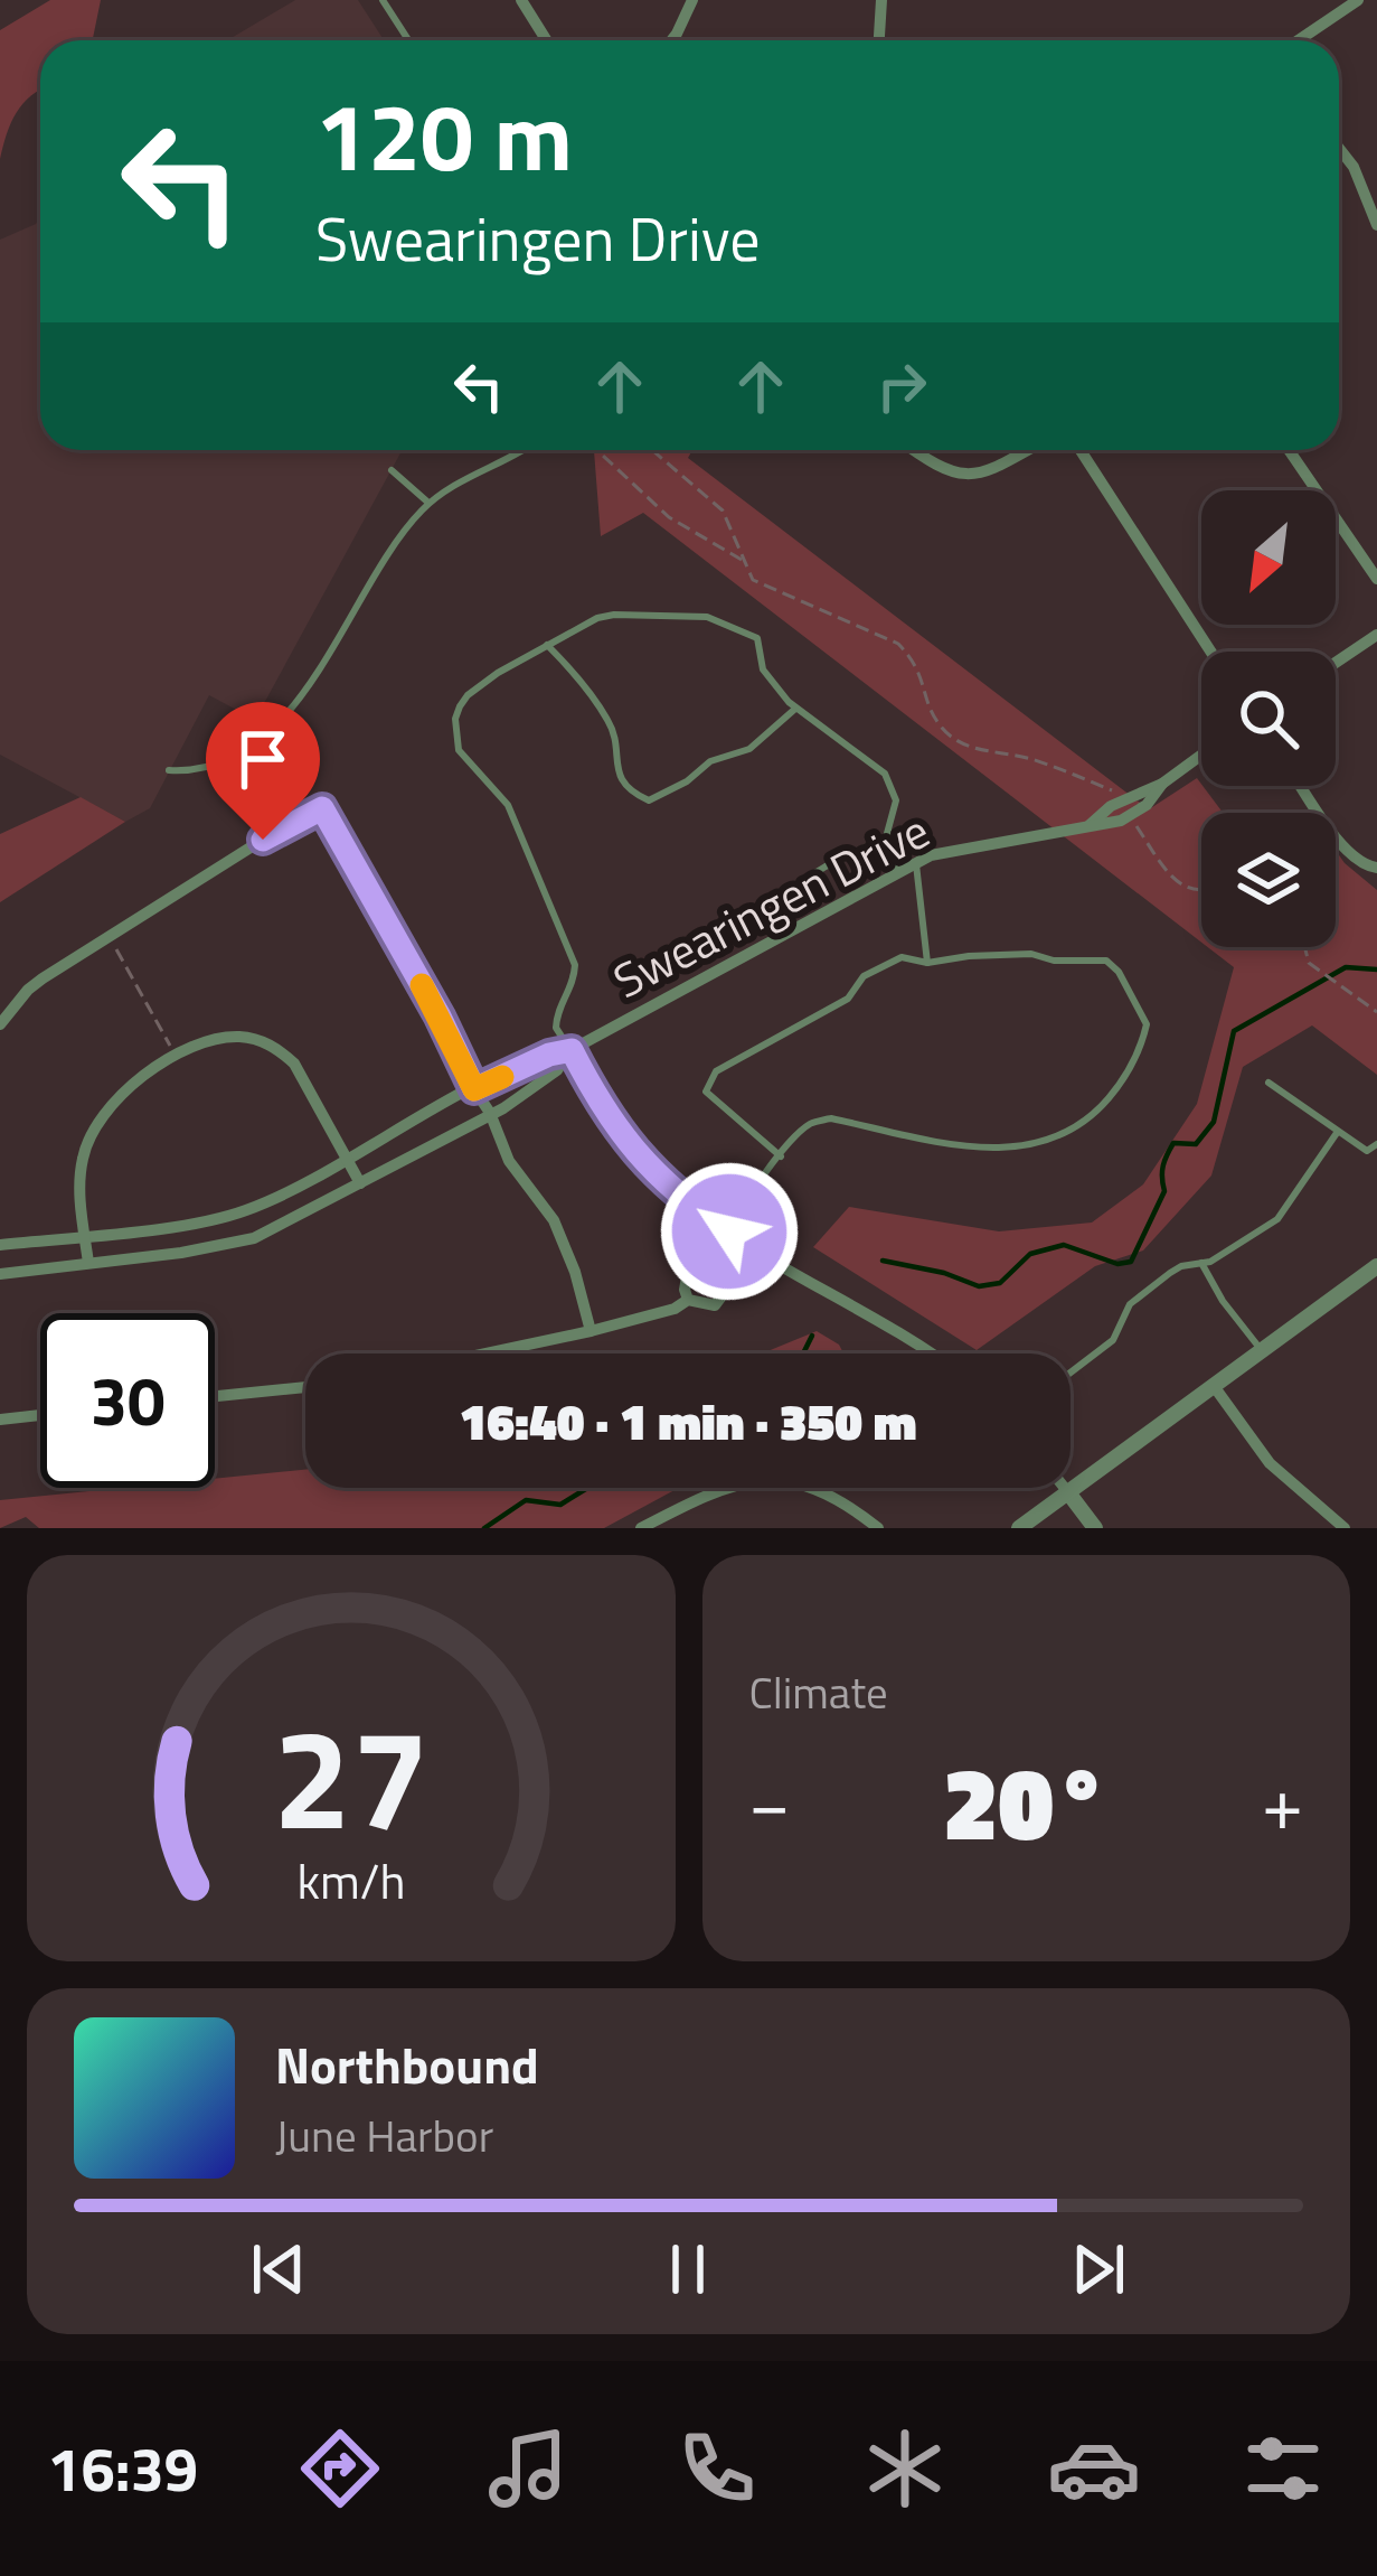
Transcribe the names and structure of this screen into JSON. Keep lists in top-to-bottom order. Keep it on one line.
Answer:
{"streets":{"street":["Swearingen Drive"]},"north":"bottom left","page":{"turn":["120 m","Swearingen Drive"],"limit":"30","trip":"16:40 · 1 min · 350 m","tile":"Climate","heat":["−","20°","+"],"song":["Northbound","June Harbor"],"tabs":"16:39","gauge":["27","km/h"]}}
